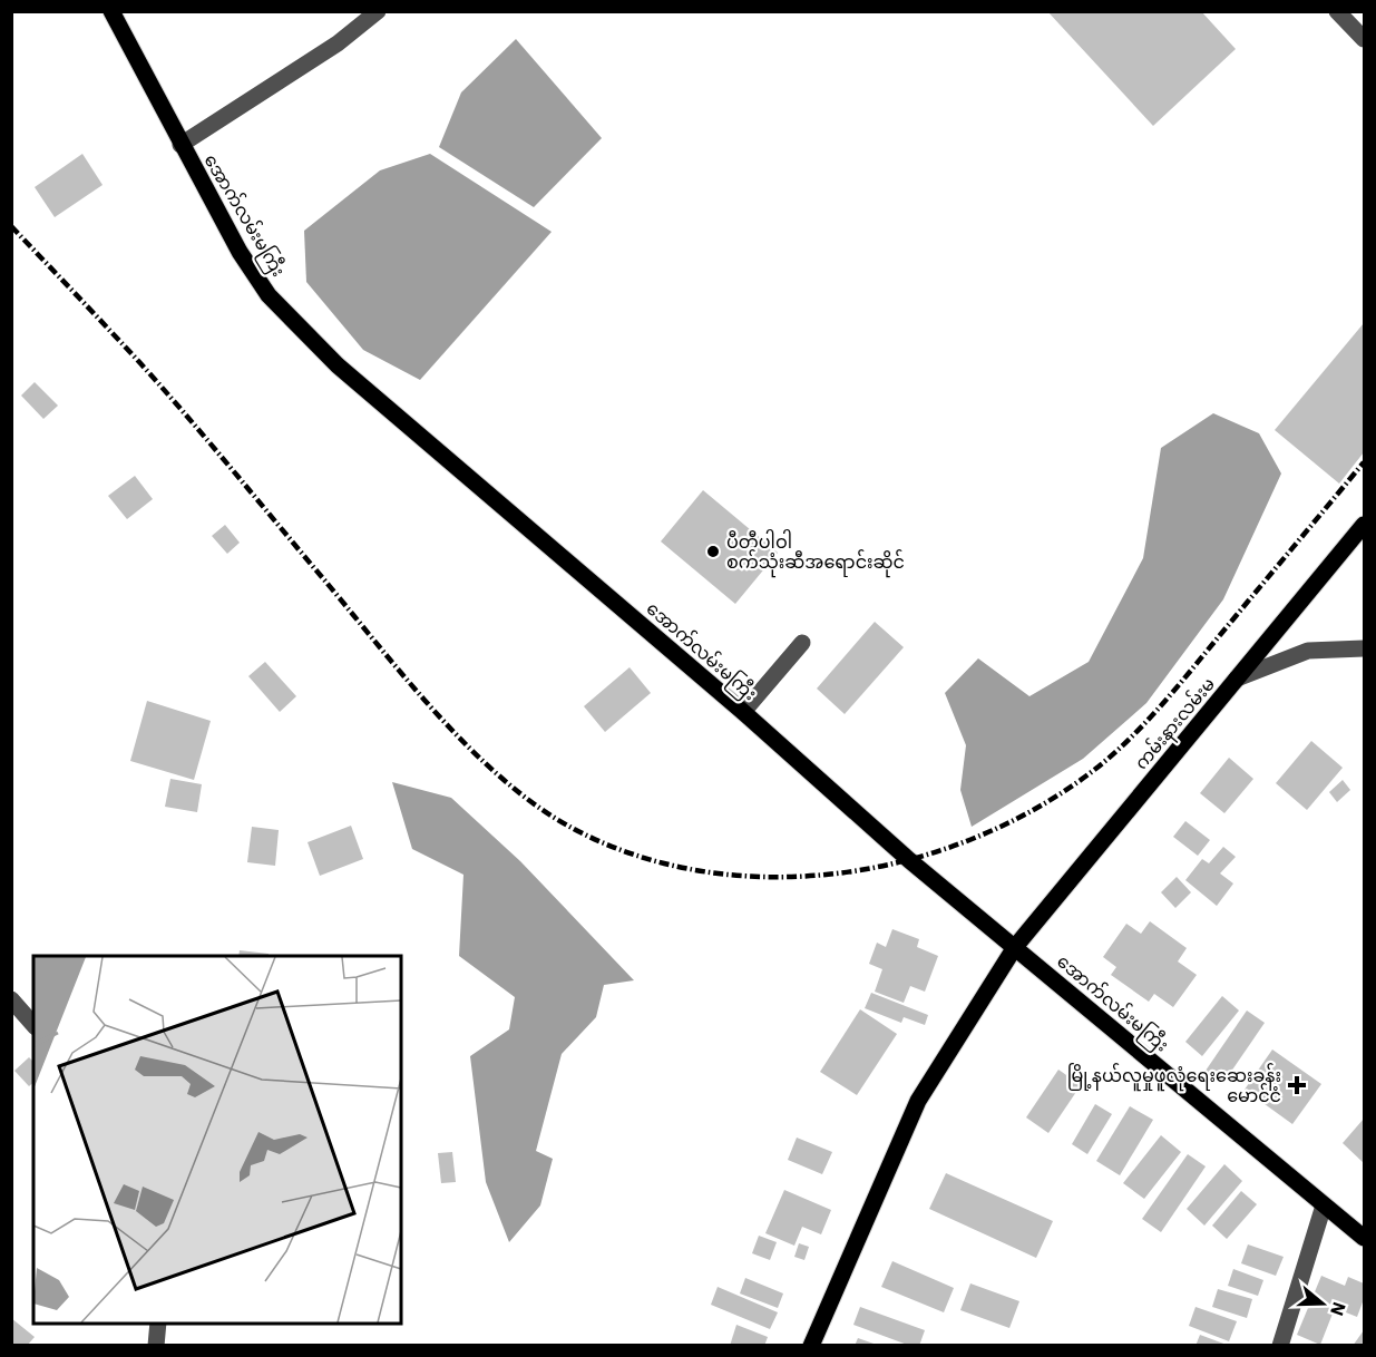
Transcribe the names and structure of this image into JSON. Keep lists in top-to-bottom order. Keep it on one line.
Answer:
{"streets":{"main road":["အောက်လမ်းမကြီး","ကမ်းနားလမ်းမ"]},"crossings":[["အောက်လမ်းမကြီး","ကမ်းနားလမ်းမ"]],"places":{"other":["ပီတီပါဝါ စက်သုံးဆီအရောင်းဆိုင်"],"health":["မြို့နယ်လူမှုဖူလုံရေးဆေးခန်း မောင်ငံ"]},"north":"right"}
